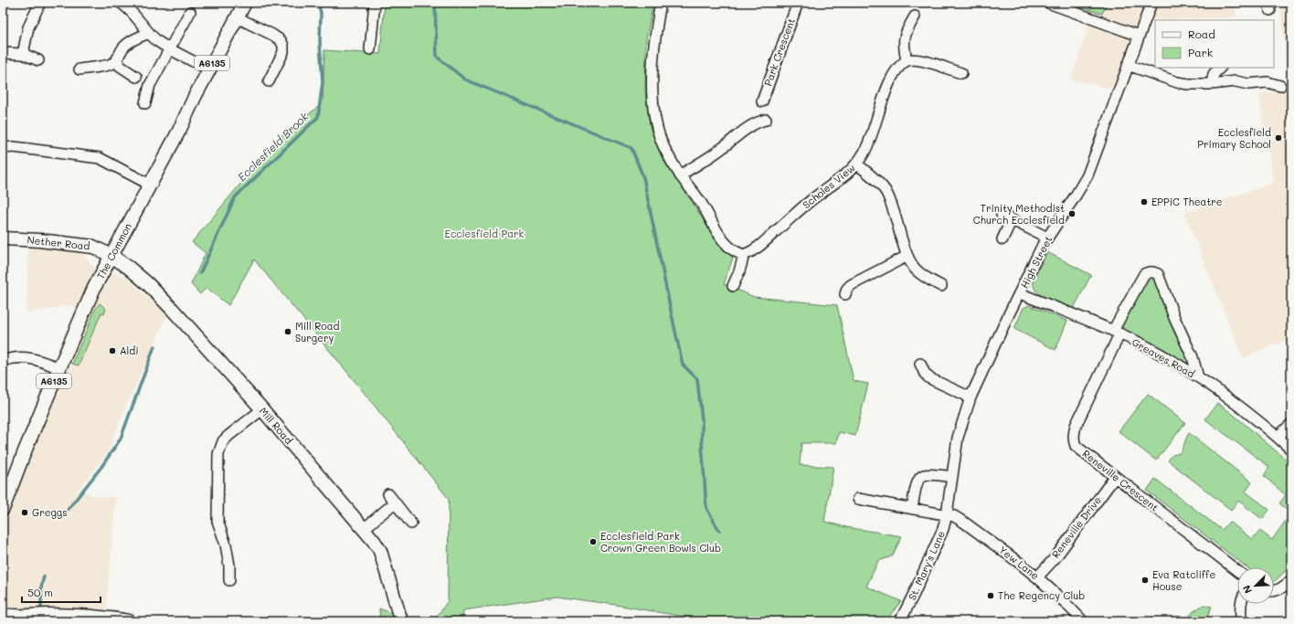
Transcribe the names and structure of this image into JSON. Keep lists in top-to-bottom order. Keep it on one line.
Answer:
{"streets":{"main road":["A6135","Nether Road","The Common","Mill Road"],"street":["Park Crescent","Scholes View","High Street","Greaves Road","Reneville Crescent","Reneville Drive","Yew Lane","St. Mary's Lane"]},"crossings":[["Nether Road","The Common"],["Nether Road","Mill Road"],["The Common","Mill Road"],["High Street","Greaves Road"],["High Street","Yew Lane"],["High Street","St. Mary's Lane"],["Greaves Road","Reneville Crescent"],["Reneville Crescent","Reneville Drive"],["Reneville Drive","Yew Lane"],["Yew Lane","St. Mary's Lane"]],"water":["Ecclesfield Brook"],"parks":["Ecclesfield Park"],"places":["Ecclesfield Primary School","EPPiC Theatre","Trinity Methodist Church Ecclesfield","Mill Road Surgery","Aldi","Greggs","Ecclesfield Park Crown Green Bowls Club","Eva Ratcliffe House","The Regency Club"],"legend":["Road","Park"],"scale_bar":"50 m","north":"bottom left"}
